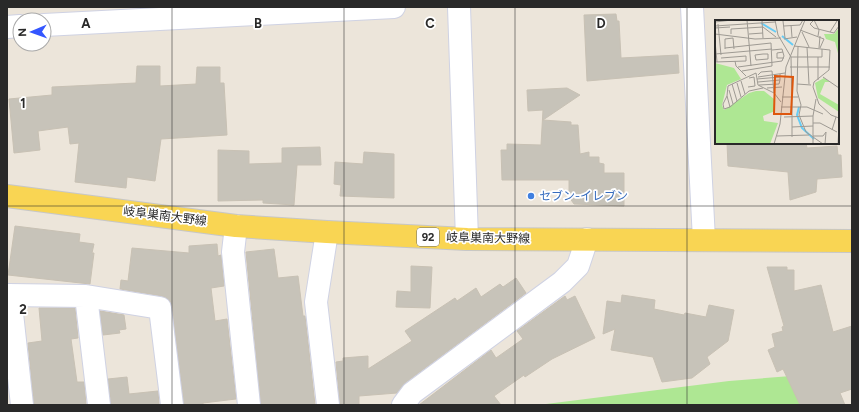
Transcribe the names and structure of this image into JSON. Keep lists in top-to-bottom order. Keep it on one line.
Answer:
{"streets":{"main road":["岐阜巣南大野線","92"]},"places":["セブン-イレブン"],"north":"left","grid":{"columns":["A","B","C","D"],"rows":["1","2"]}}
